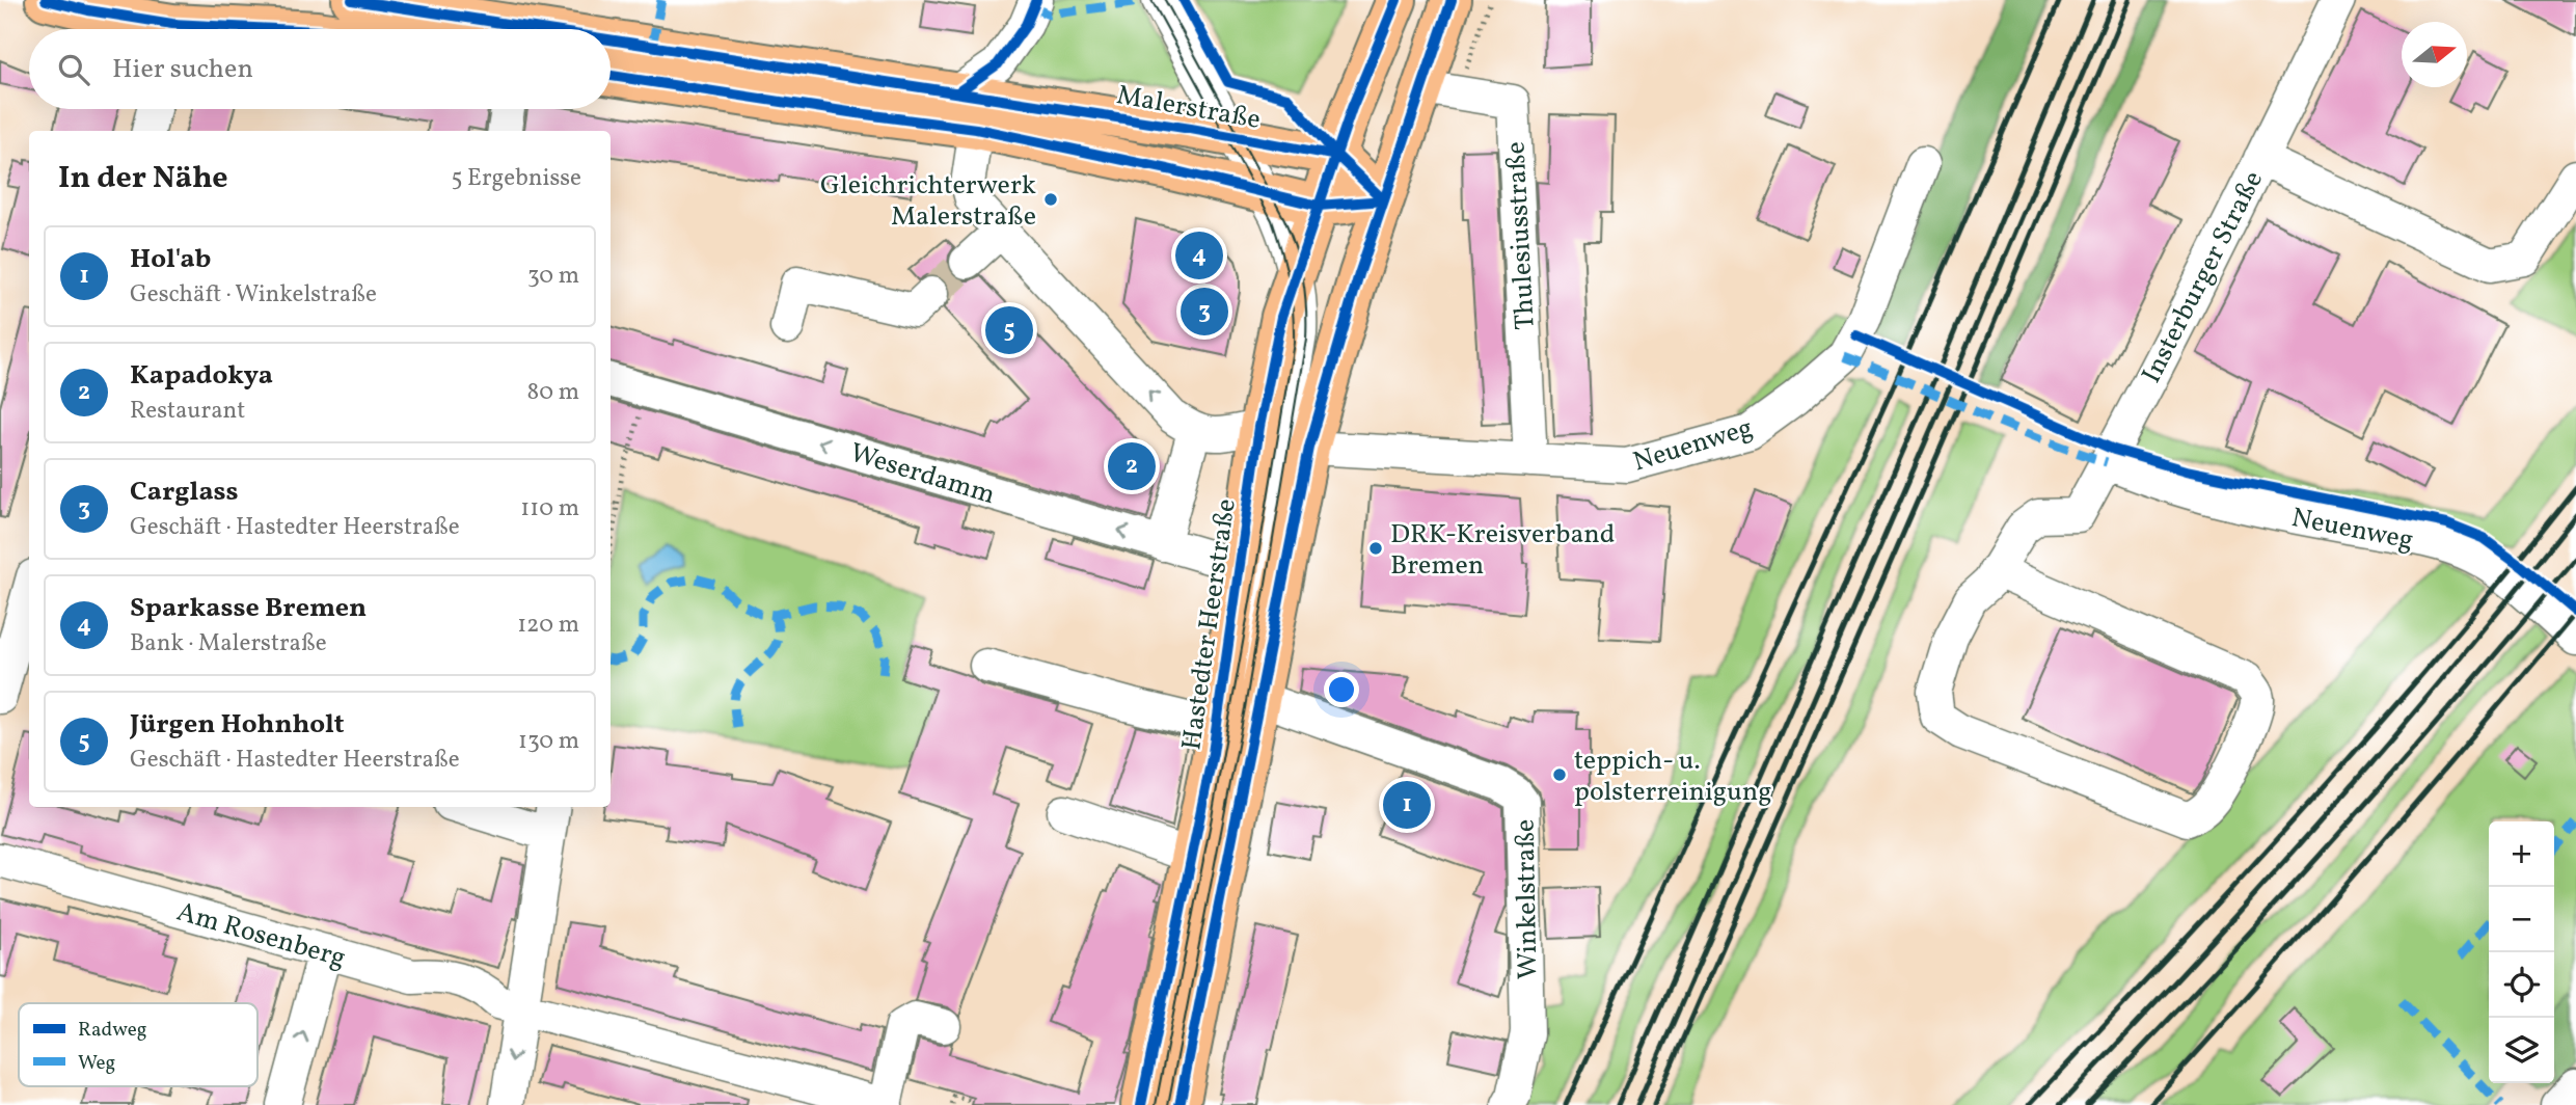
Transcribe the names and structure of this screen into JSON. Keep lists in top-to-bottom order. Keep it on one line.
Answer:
{"streets":{"main road":["Malerstraße","Hastedter Heerstraße"],"street":["Thulesiusstraße","Insterburger Straße","Neuenweg","Weserdamm","Winkelstraße","Am Rosenberg"]},"crossings":[["Malerstraße","Hastedter Heerstraße"],["Thulesiusstraße","Neuenweg"],["Insterburger Straße","Neuenweg"],["Weserdamm","Hastedter Heerstraße"]],"one_way":["Weserdamm"],"places":["Gleichrichterwerk Malerstraße","DRK-Kreisverband Bremen","teppich- u. polsterreinigung"],"legend":["Radweg","Weg"],"north":"right","page":{"search":"Hier suchen","heading":["In der Nähe","5 Ergebnisse"],"list":[{"mark":"1","name":"Hol'ab","note":"Geschäft · Winkelstraße","value":"30 m"},{"mark":"2","name":"Kapadokya","note":"Restaurant","value":"80 m"},{"mark":"3","name":"Carglass","note":"Geschäft · Hastedter Heerstraße","value":"110 m"},{"mark":"4","name":"Sparkasse Bremen","note":"Bank · Malerstraße","value":"120 m"},{"mark":"5","name":"Jürgen Hohnholt","note":"Geschäft · Hastedter Heerstraße","value":"130 m"}],"pins":["4","3","5","2","1"],"map_buttons":["+","−"]}}
